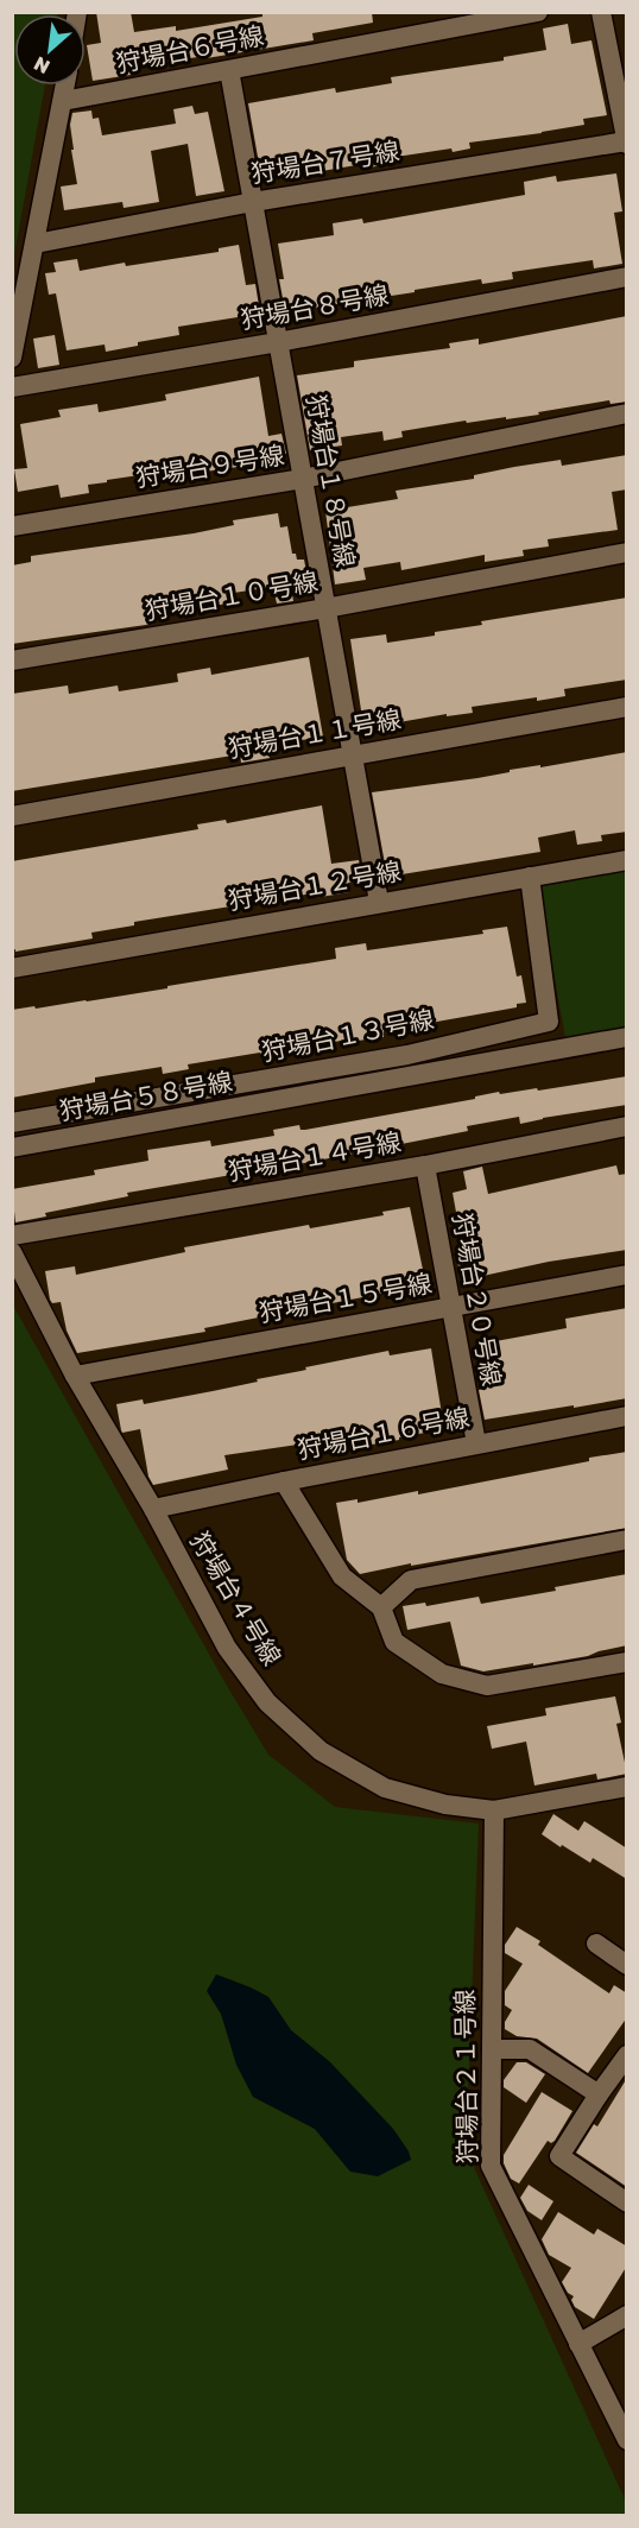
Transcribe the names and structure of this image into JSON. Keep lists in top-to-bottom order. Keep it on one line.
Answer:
{"streets":{"street":["狩場台６号線","狩場台７号線","狩場台８号線","狩場台９号線","狩場台１８号線","狩場台１０号線","狩場台１１号線","狩場台１２号線","狩場台１３号線","狩場台５８号線","狩場台１４号線","狩場台１５号線","狩場台２０号線","狩場台１６号線","狩場台４号線","狩場台２１号線"]},"crossings":[["狩場台６号線","狩場台１８号線"],["狩場台７号線","狩場台１８号線"],["狩場台８号線","狩場台１８号線"],["狩場台９号線","狩場台１８号線"],["狩場台１８号線","狩場台１０号線"],["狩場台１８号線","狩場台１１号線"],["狩場台１８号線","狩場台１２号線"],["狩場台１２号線","狩場台１３号線"],["狩場台１４号線","狩場台２０号線"],["狩場台１５号線","狩場台２０号線"],["狩場台１５号線","狩場台４号線"],["狩場台２０号線","狩場台１６号線"],["狩場台１６号線","狩場台４号線"],["狩場台４号線","狩場台２１号線"]],"north":"bottom left"}
